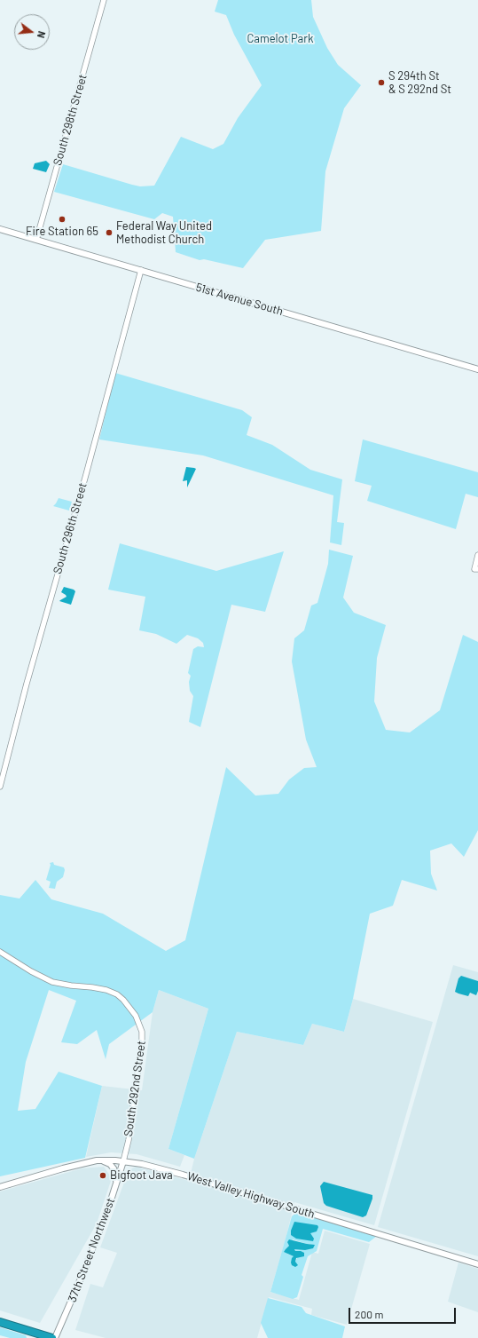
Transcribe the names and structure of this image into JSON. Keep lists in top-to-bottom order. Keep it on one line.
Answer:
{"streets":{"main road":["51st Avenue South","West Valley Highway South","37th Street Northwest"],"street":["South 298th Street","South 296th Street","South 292nd Street"]},"crossings":[["South 298th Street","51st Avenue South"],["51st Avenue South","South 296th Street"],["South 292nd Street","West Valley Highway South"],["South 292nd Street","37th Street Northwest"],["West Valley Highway South","37th Street Northwest"]],"parks":["Camelot Park"],"places":["S 294th St & S 292nd St","Fire Station 65","Federal Way United Methodist Church","Bigfoot Java"],"scale_bar":"200 m","north":"right"}
